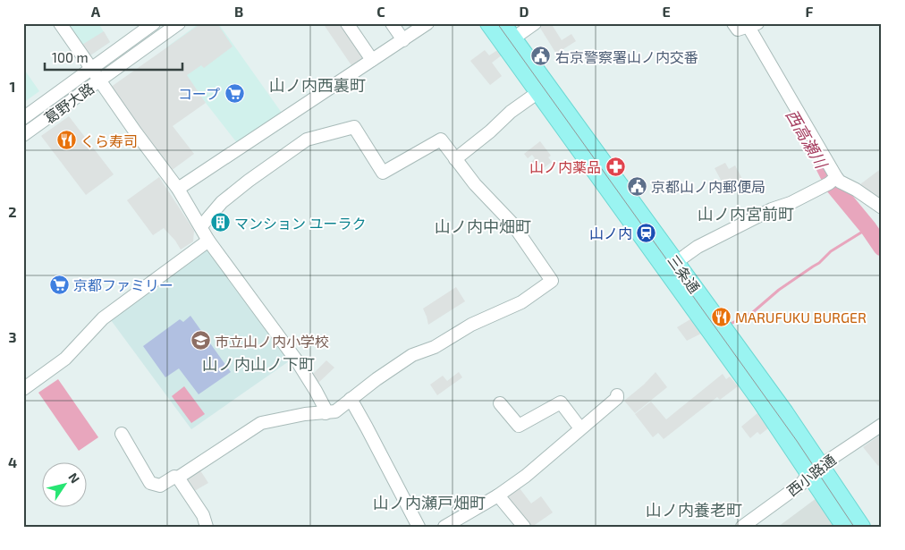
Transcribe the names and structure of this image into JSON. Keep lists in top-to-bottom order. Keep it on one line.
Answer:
{"streets":{"main road":["三条通"],"street":["葛野大路","西小路通"]},"crossings":[["三条通","西小路通"]],"districts":["山ノ内西裏町","山ノ内宮前町","山ノ内中畑町","山ノ内山ノ下町","山ノ内瀬戸畑町","山ノ内養老町"],"water":["西高瀬川"],"places":{"public building":["右京警察署山ノ内交番","京都山ノ内郵便局"],"supermarket":["コープ","京都ファミリー"],"restaurant":["くら寿司","MARUFUKU BURGER"],"pharmacy":["山ノ内薬品"],"building":["マンション ユーラク"],"station":["山ノ内"],"school or university":["市立山ノ内小学校"]},"scale_bar":"100 m","north":"top right","grid":{"columns":["A","B","C","D","E","F"],"rows":["1","2","3","4"]}}
